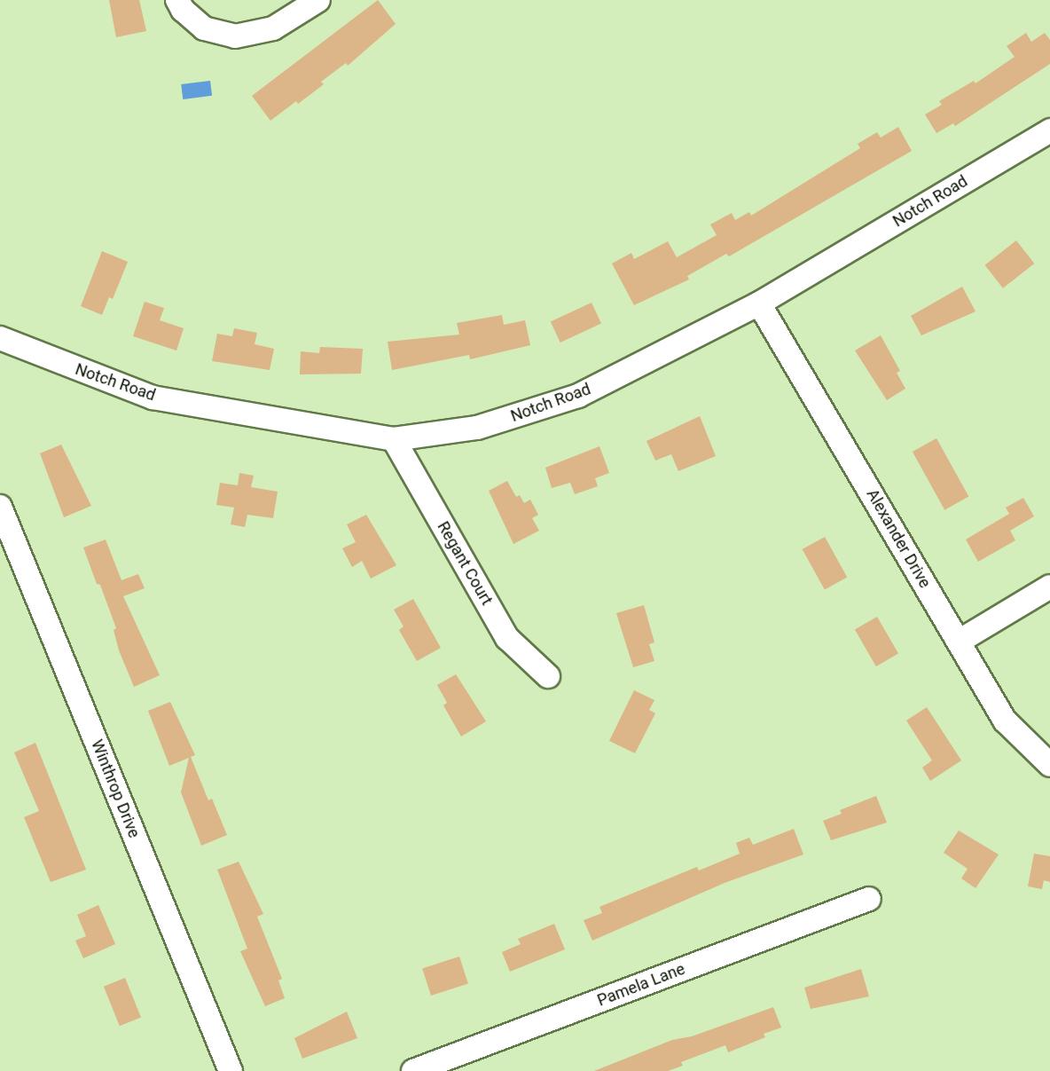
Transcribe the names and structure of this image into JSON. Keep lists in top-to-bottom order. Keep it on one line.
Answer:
{"streets":{"street":["Notch Road","Alexander Drive","Regant Court","Winthrop Drive","Pamela Lane"]},"crossings":[["Notch Road","Alexander Drive"],["Notch Road","Regant Court"]]}
